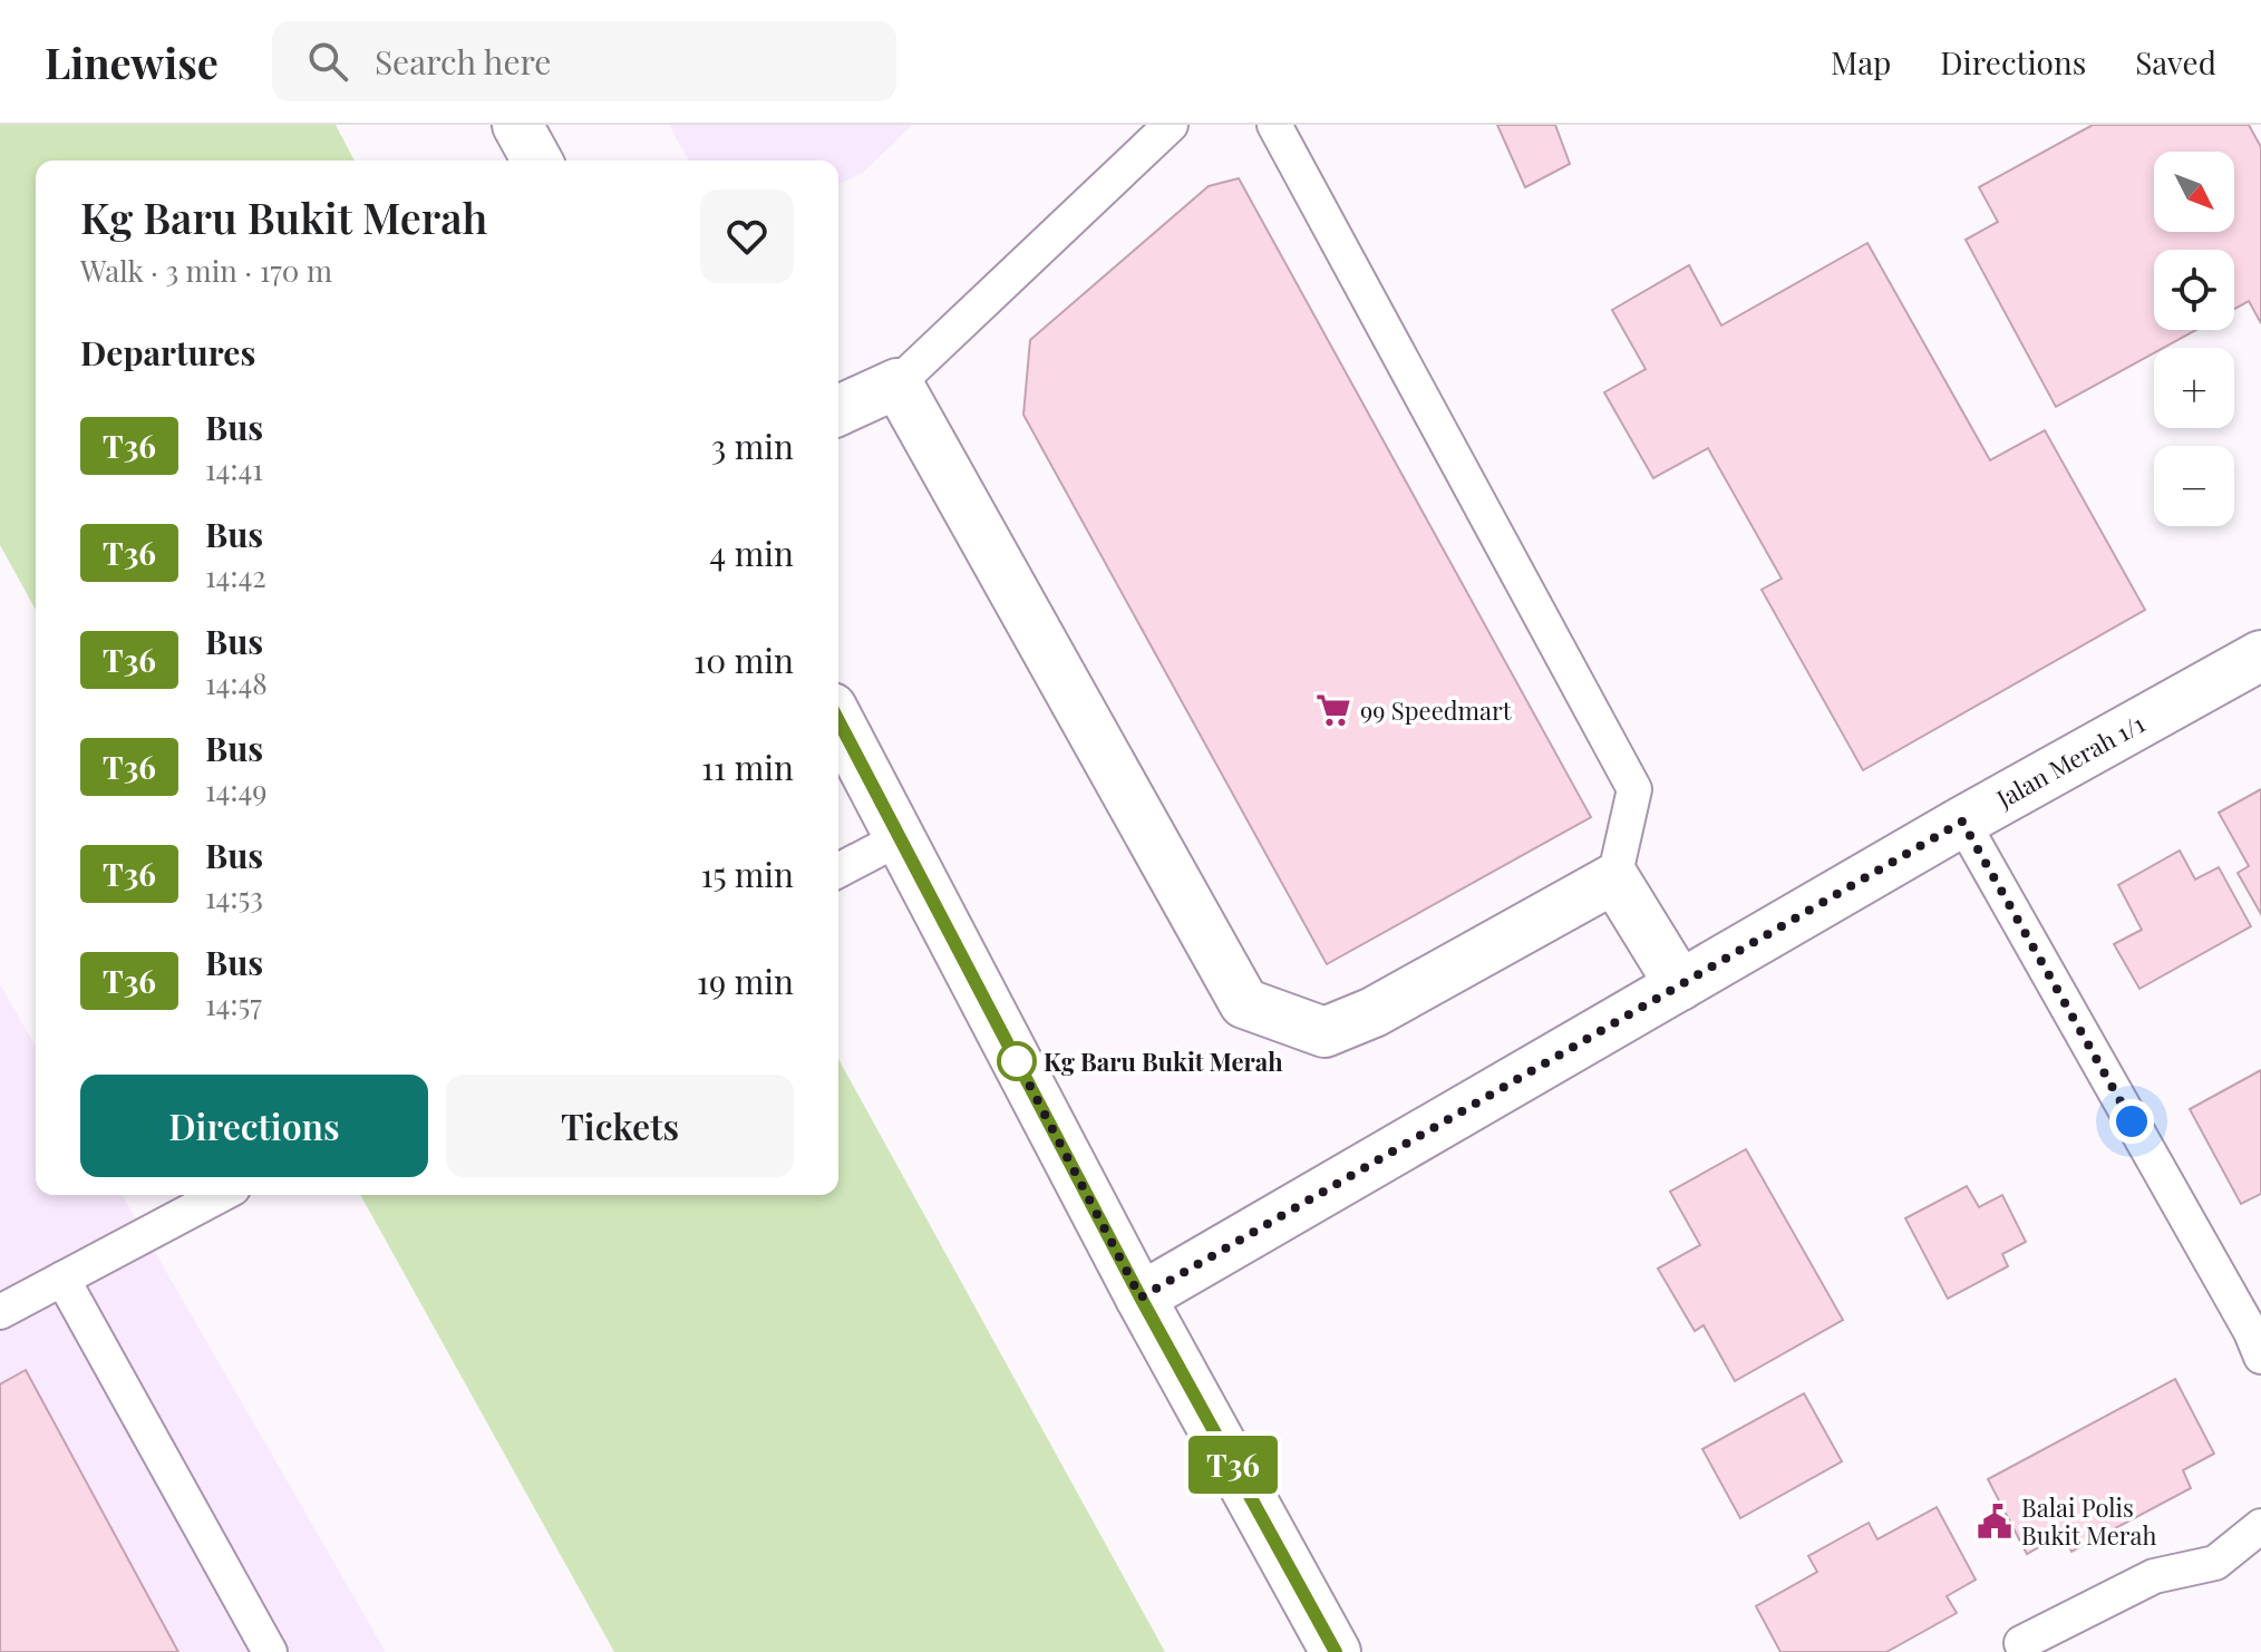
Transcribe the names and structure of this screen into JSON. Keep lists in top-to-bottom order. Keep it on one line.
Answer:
{"streets":{"street":["Jalan Merah 1/1"]},"places":{"supermarket":["99 Speedmart"],"other":["Kg Baru Bukit Merah"],"public building":["Balai Polis Bukit Merah"]},"lines":["bus line T36"],"north":"bottom right","page":{"header":"Linewise","search":"Search here","nav":["Map","Directions","Saved"],"on_map":"T36","map_buttons":["+","−"],"heading":[["Kg Baru Bukit Merah","Walk · 3 min · 170 m"],"Departures"],"list":[{"mark":"T36","name":"Bus","note":"14:41","value":"3 min"},{"mark":"T36","name":"Bus","note":"14:42","value":"4 min"},{"mark":"T36","name":"Bus","note":"14:48","value":"10 min"},{"mark":"T36","name":"Bus","note":"14:49","value":"11 min"},{"mark":"T36","name":"Bus","note":"14:53","value":"15 min"},{"mark":"T36","name":"Bus","note":"14:57","value":"19 min"}],"buttons":["Directions","Tickets"]}}
